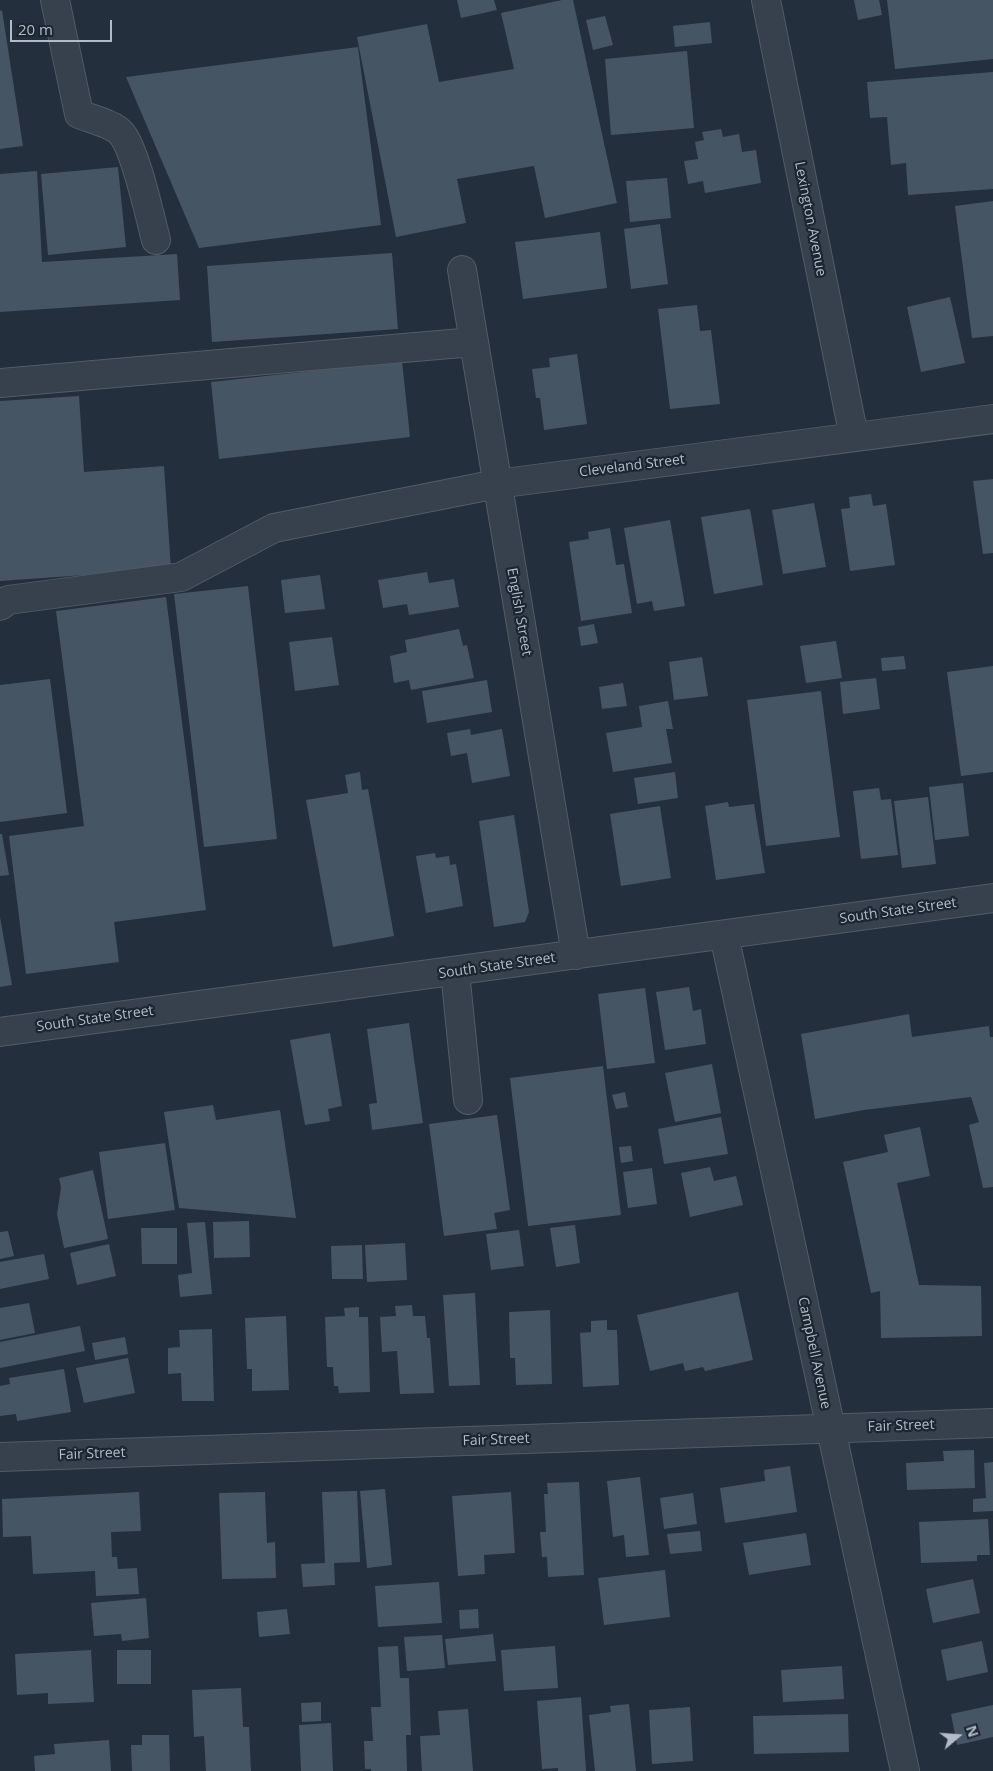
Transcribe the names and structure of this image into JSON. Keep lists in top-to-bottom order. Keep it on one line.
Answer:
{"streets":{"street":["Lexington Avenue","Cleveland Street","English Street","South State Street","Campbell Avenue","Fair Street"]},"crossings":[["Lexington Avenue","Cleveland Street"],["Cleveland Street","English Street"],["English Street","South State Street"],["South State Street","Campbell Avenue"],["Campbell Avenue","Fair Street"]],"scale_bar":"20 m","north":"right"}
